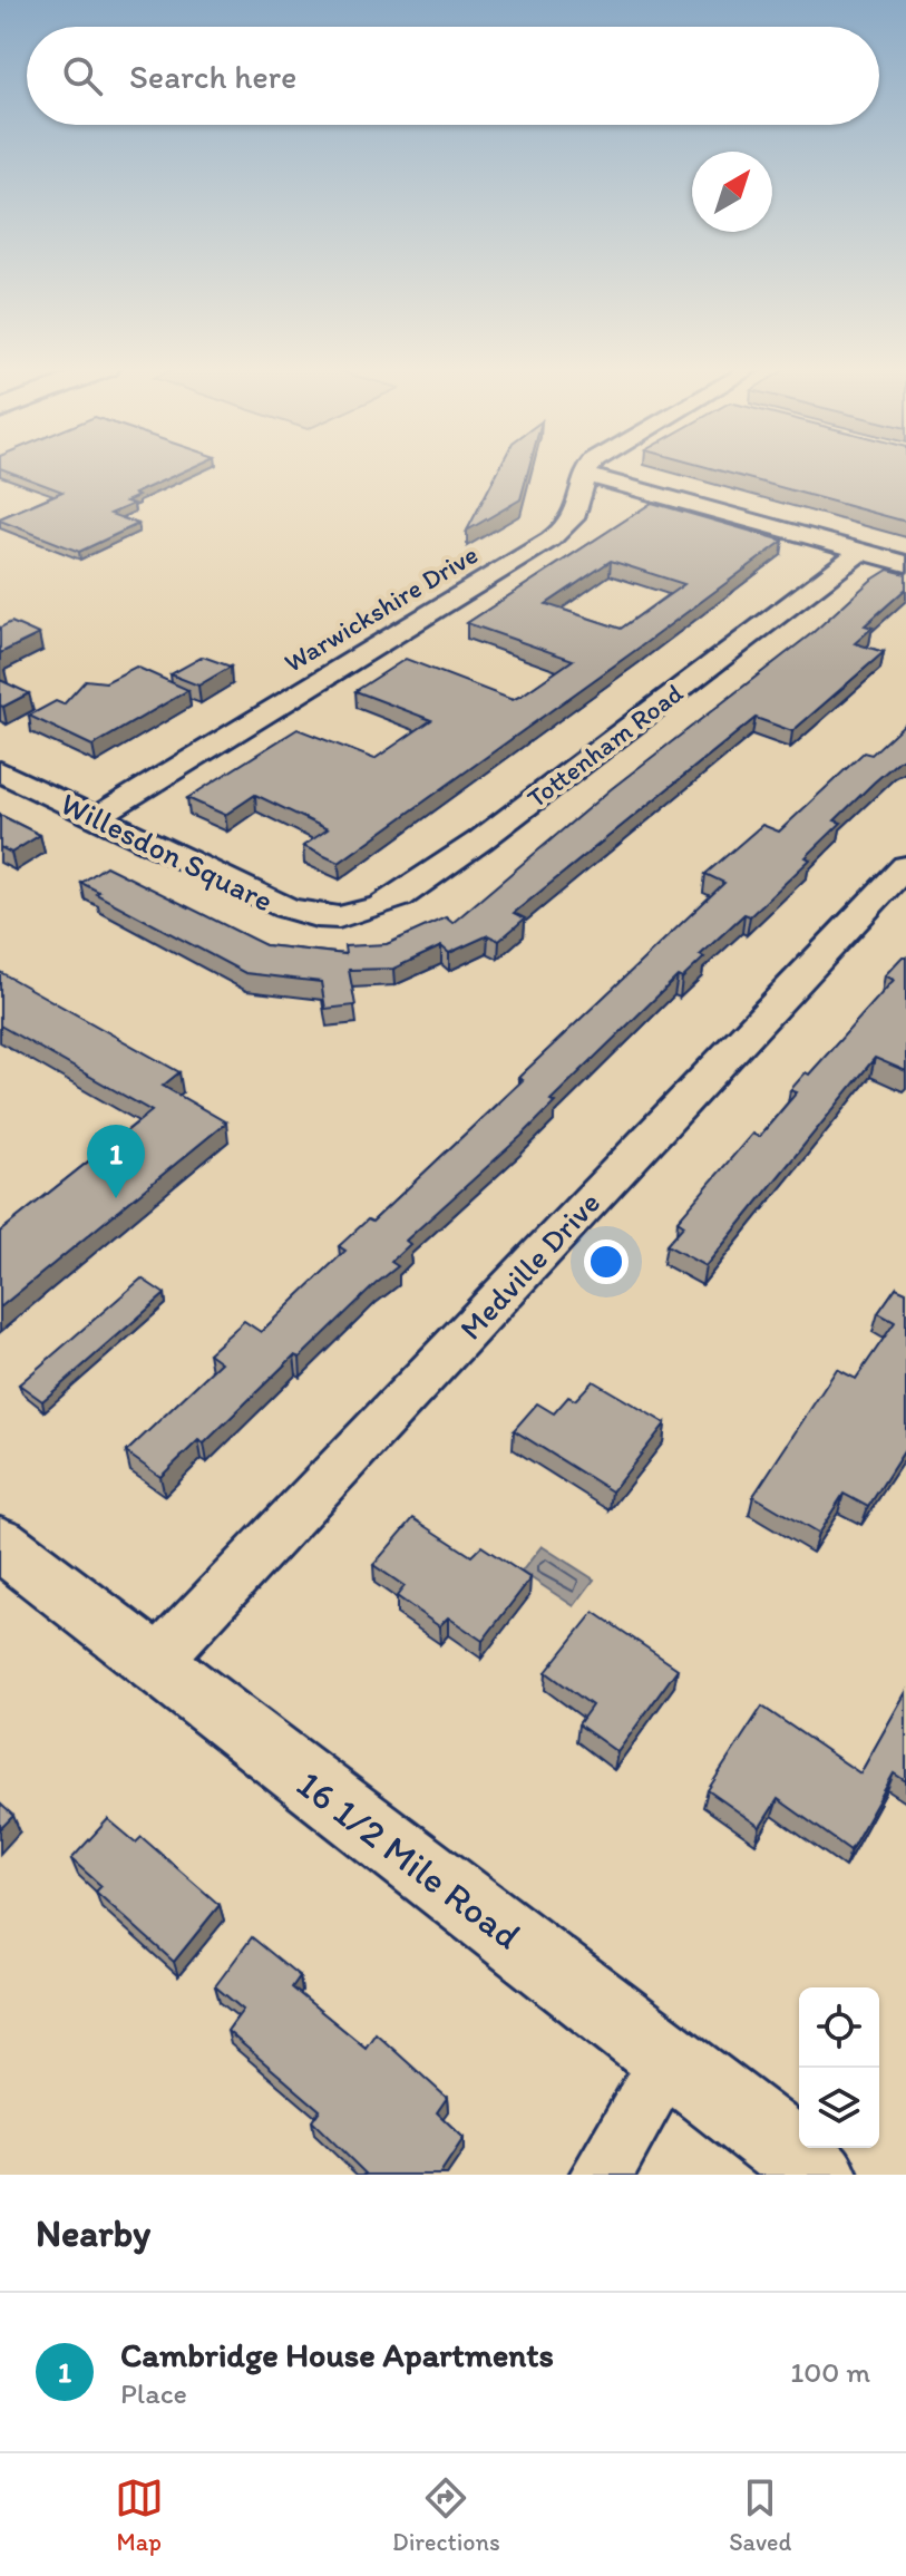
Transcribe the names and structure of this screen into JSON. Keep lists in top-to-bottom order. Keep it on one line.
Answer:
{"streets":{"street":["Warwickshire Drive","Tottenham Road","Willesdon Square","Medville Drive","16 1/2 Mile Road"]},"crossings":[["Warwickshire Drive","Willesdon Square"],["Tottenham Road","Willesdon Square"],["Medville Drive","16 1/2 Mile Road"]],"north":"top right","page":{"search":"Search here","pins":"1","heading":"Nearby","list":[{"mark":"1","name":"Cambridge House Apartments","note":"Place","value":"100 m"}],"nav":["Map","Directions","Saved"]}}
